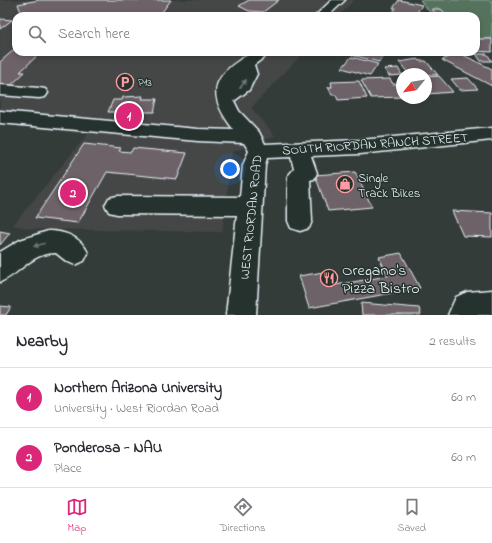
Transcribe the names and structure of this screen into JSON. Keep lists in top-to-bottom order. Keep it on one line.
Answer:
{"streets":{"street":["SOUTH RIORDAN RANCH STREET","WEST RIORDAN ROAD"]},"crossings":[["SOUTH RIORDAN RANCH STREET","WEST RIORDAN ROAD"]],"places":{"parking":["P13"],"shop":["Single Track Bikes"],"restaurant":["Oregano's Pizza Bistro"]},"north":"bottom left","page":{"search":"Search here","pins":["1","2"],"heading":["Nearby","2 results"],"list":[{"mark":"1","name":"Northern Arizona University","note":"University · West Riordan Road","value":"60 m"},{"mark":"2","name":"Ponderosa - NAU","note":"Place","value":"60 m"}],"nav":["Map","Directions","Saved"]}}
